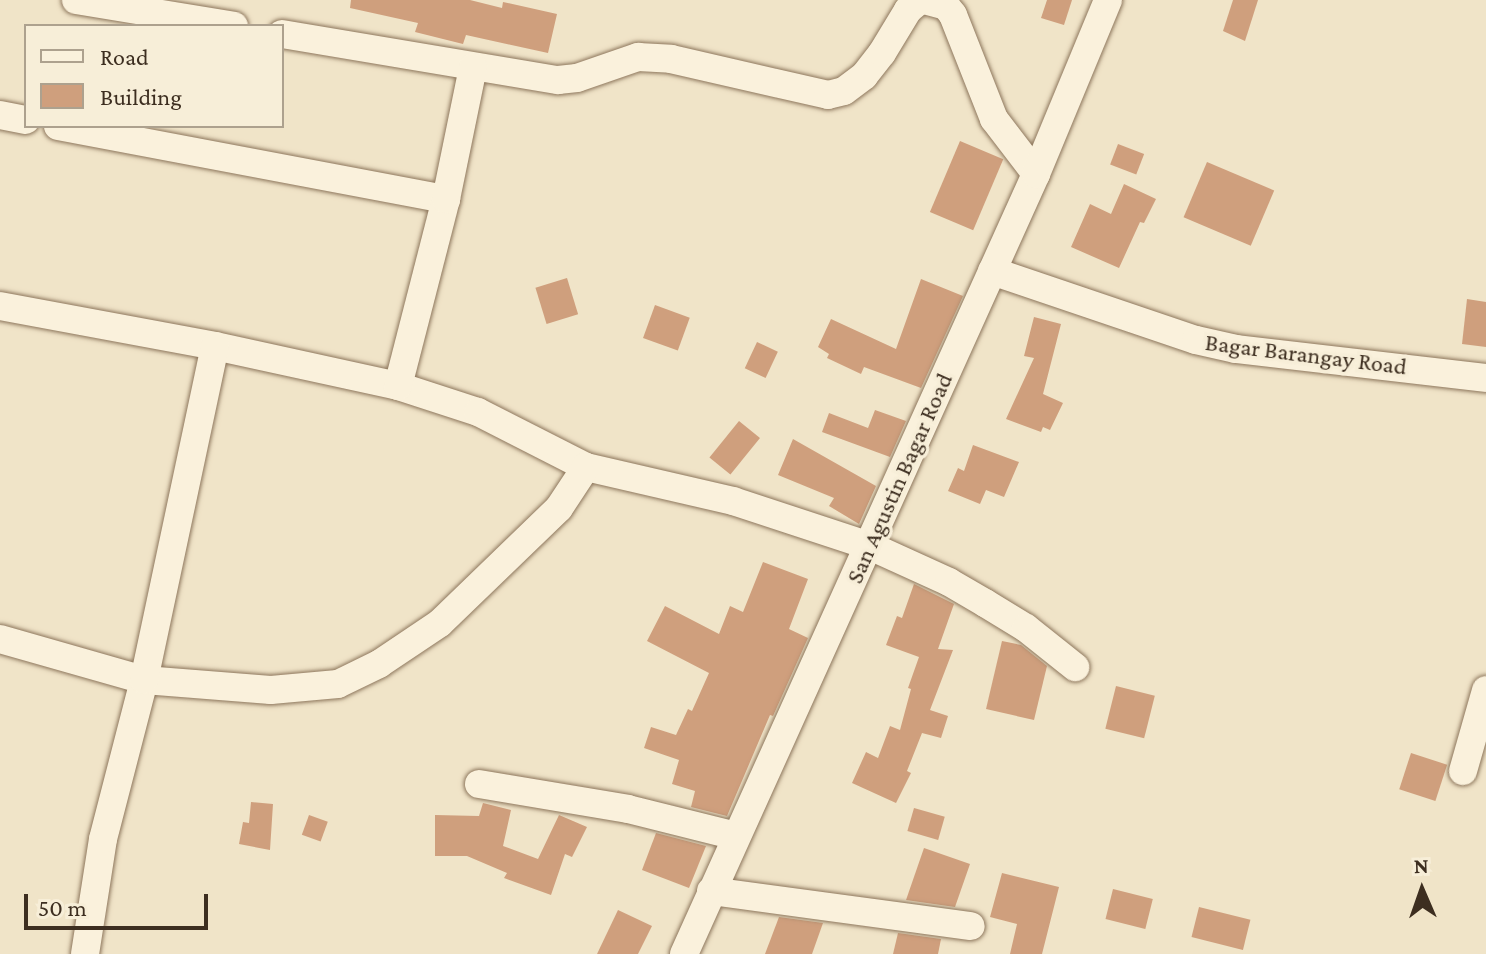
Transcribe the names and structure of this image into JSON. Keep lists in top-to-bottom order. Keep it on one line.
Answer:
{"streets":{"street":["Bagar Barangay Road","San Agustin Bagar Road"]},"crossings":[["Bagar Barangay Road","San Agustin Bagar Road"]],"legend":["Road","Building"],"scale_bar":"50 m","north":"top"}
